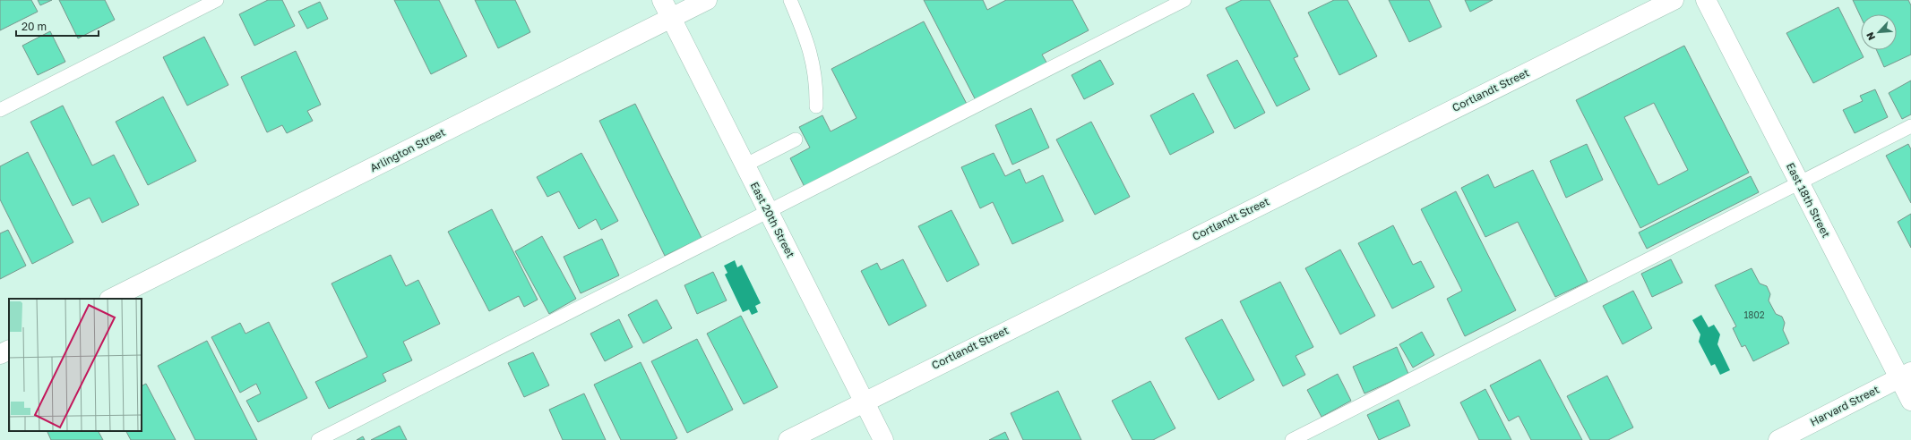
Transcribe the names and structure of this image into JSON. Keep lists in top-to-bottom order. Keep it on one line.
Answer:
{"streets":{"street":["Cortlandt Street","Arlington Street","East 18th Street","East 20th Street","Harvard Street"]},"crossings":[["Cortlandt Street","East 20th Street"],["Arlington Street","East 20th Street"],["East 18th Street","Harvard Street"]],"house_numbers":["1802"],"scale_bar":"20 m","north":"bottom left"}
